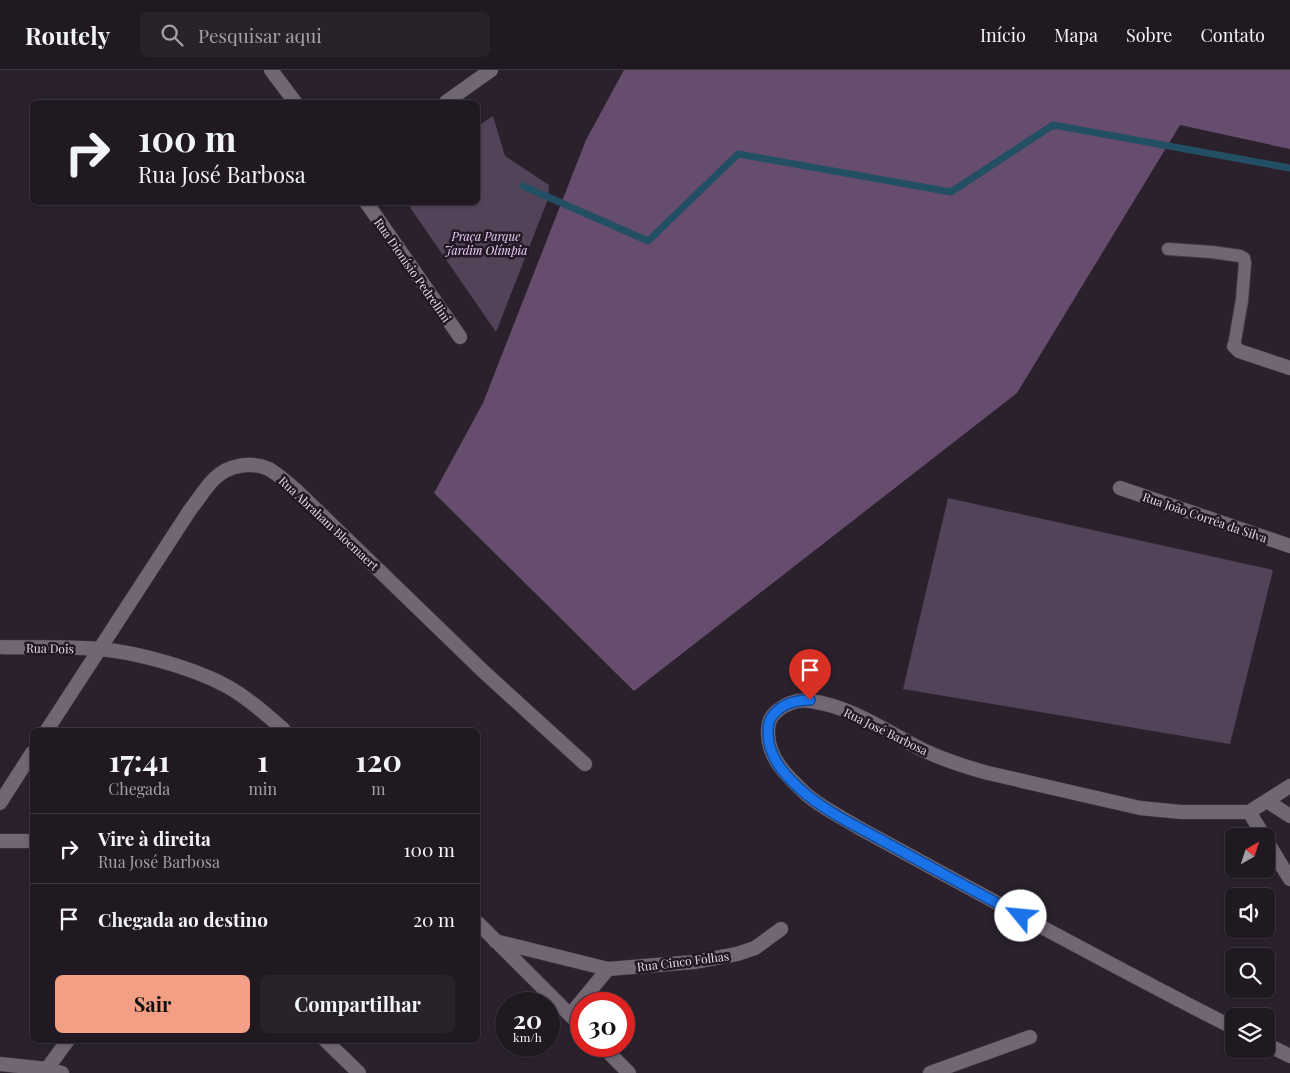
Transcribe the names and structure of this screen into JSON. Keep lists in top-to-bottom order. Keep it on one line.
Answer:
{"streets":{"street":["Rua Dionísio Pedrellini","Rua João Corrêa da Silva","Rua Abraham Bloemaert","Rua Dois","Rua José Barbosa","Rua Cinco Folhas"]},"crossings":[["Rua Abraham Bloemaert","Rua Dois"]],"parks":["Praça Parque Jardim Olímpia"],"north":"top right","page":{"header":"Routely","search":"Pesquisar aqui","nav":["Início","Mapa","Sobre","Contato"],"turn":["100 m","Rua José Barbosa"],"eta":["17:41","Chegada","1","min","120","m"],"list":[{"name":"Vire à direita","note":"Rua José Barbosa","value":"100 m"},{"name":"Chegada ao destino","value":"20 m"}],"buttons":["Sair","Compartilhar"],"speed":"20 km/h","limit":"30"}}
